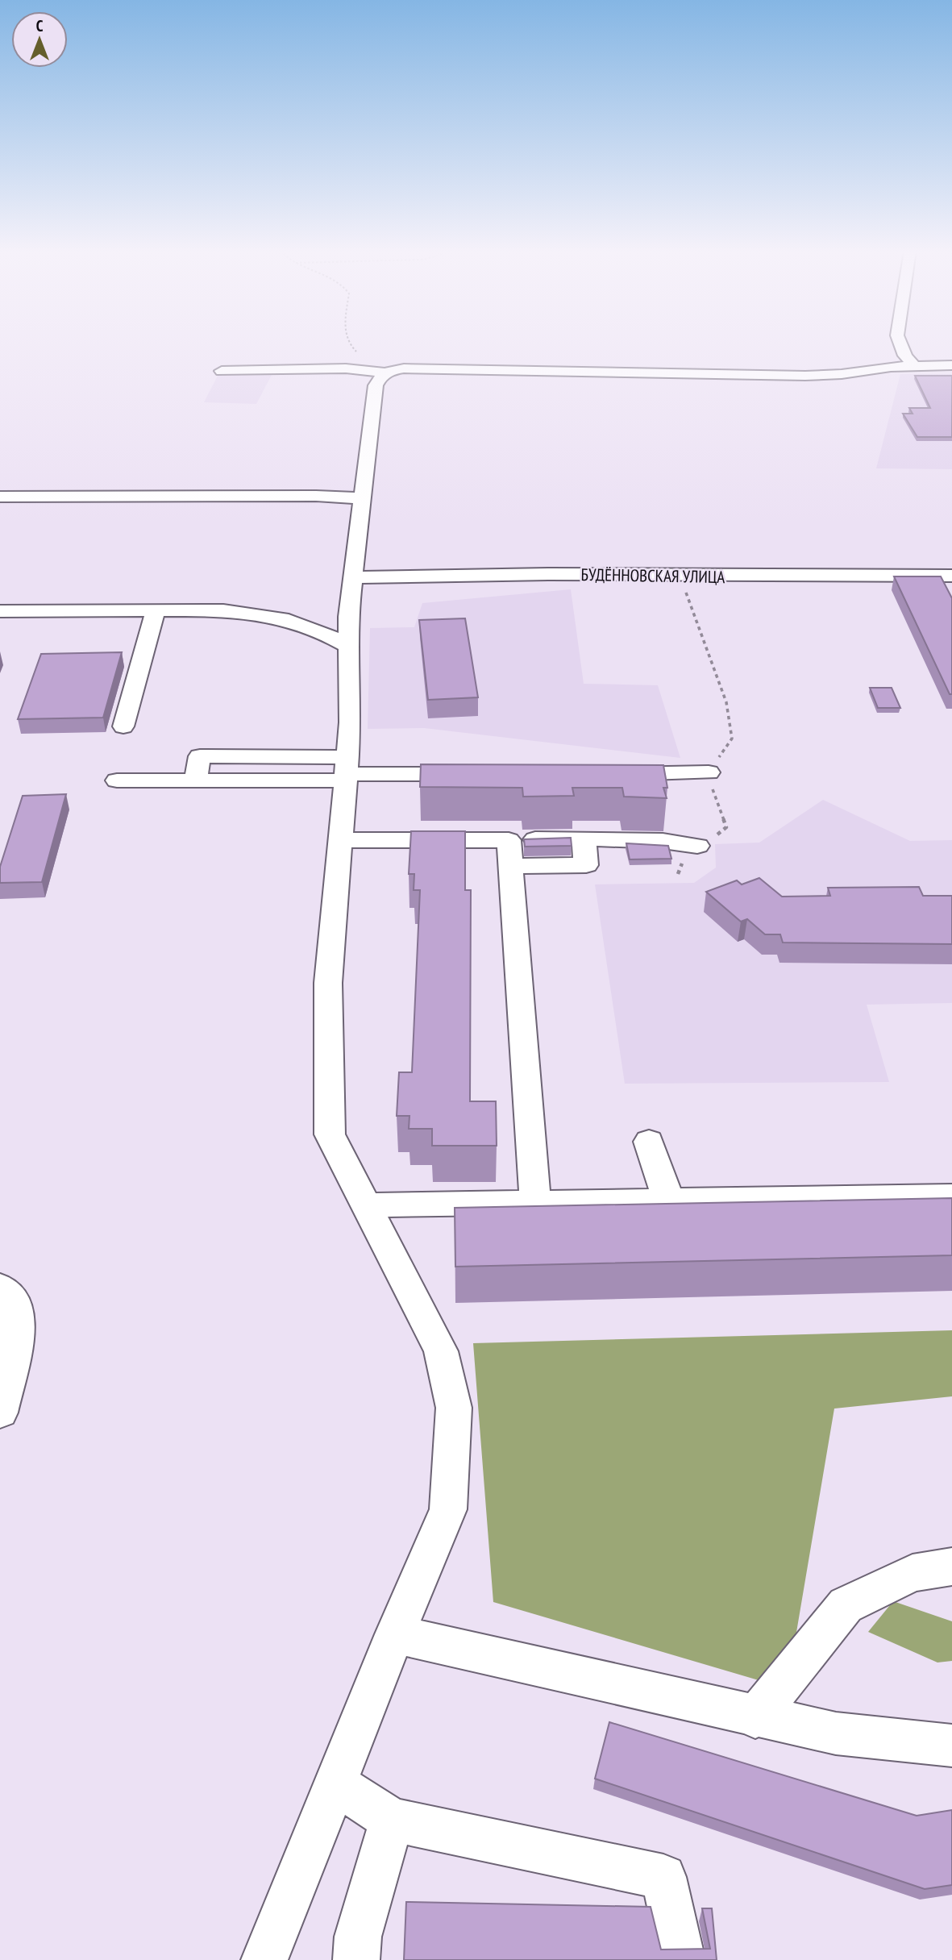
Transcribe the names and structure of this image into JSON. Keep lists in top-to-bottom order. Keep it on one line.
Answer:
{"streets":{"street":["БУДЁННОВСКАЯ УЛИЦА"]},"north":"top"}
